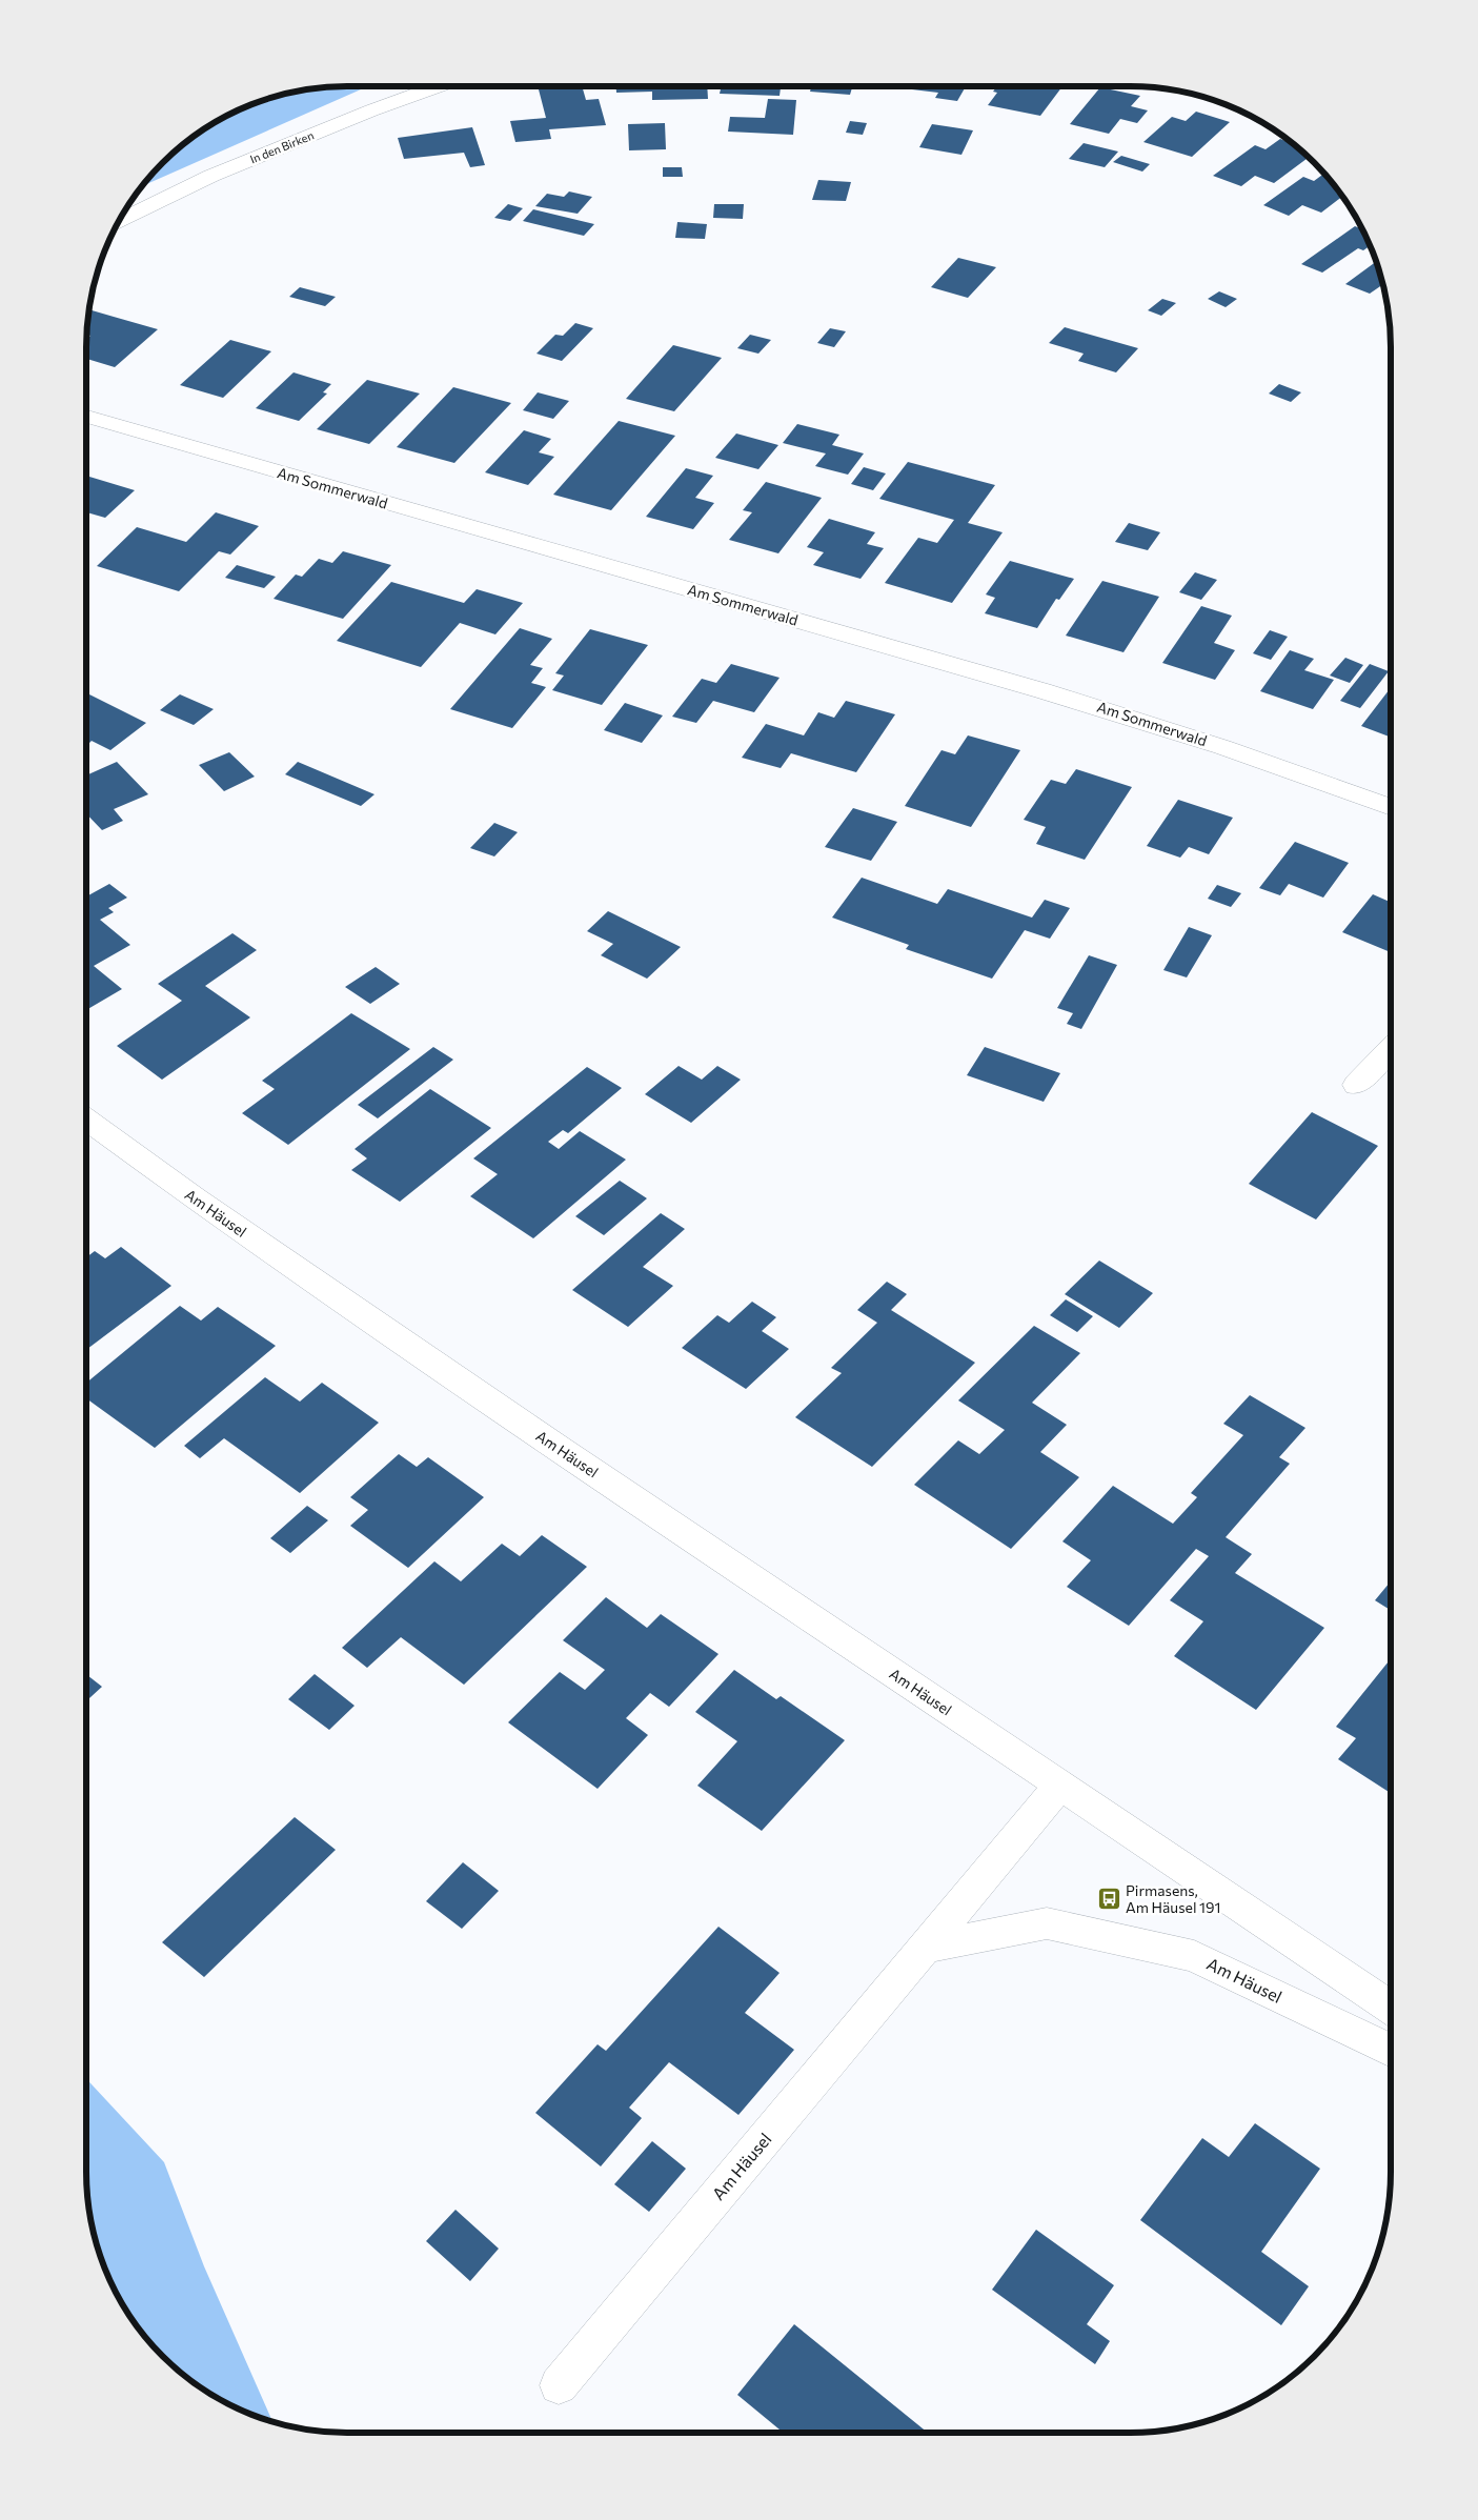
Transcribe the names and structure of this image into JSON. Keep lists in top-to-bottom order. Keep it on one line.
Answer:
{"streets":{"street":["In den Birken","Am Sommerwald","Am Häusel"]},"places":{"bus stop":["Pirmasens, Am Häusel 191"]}}
